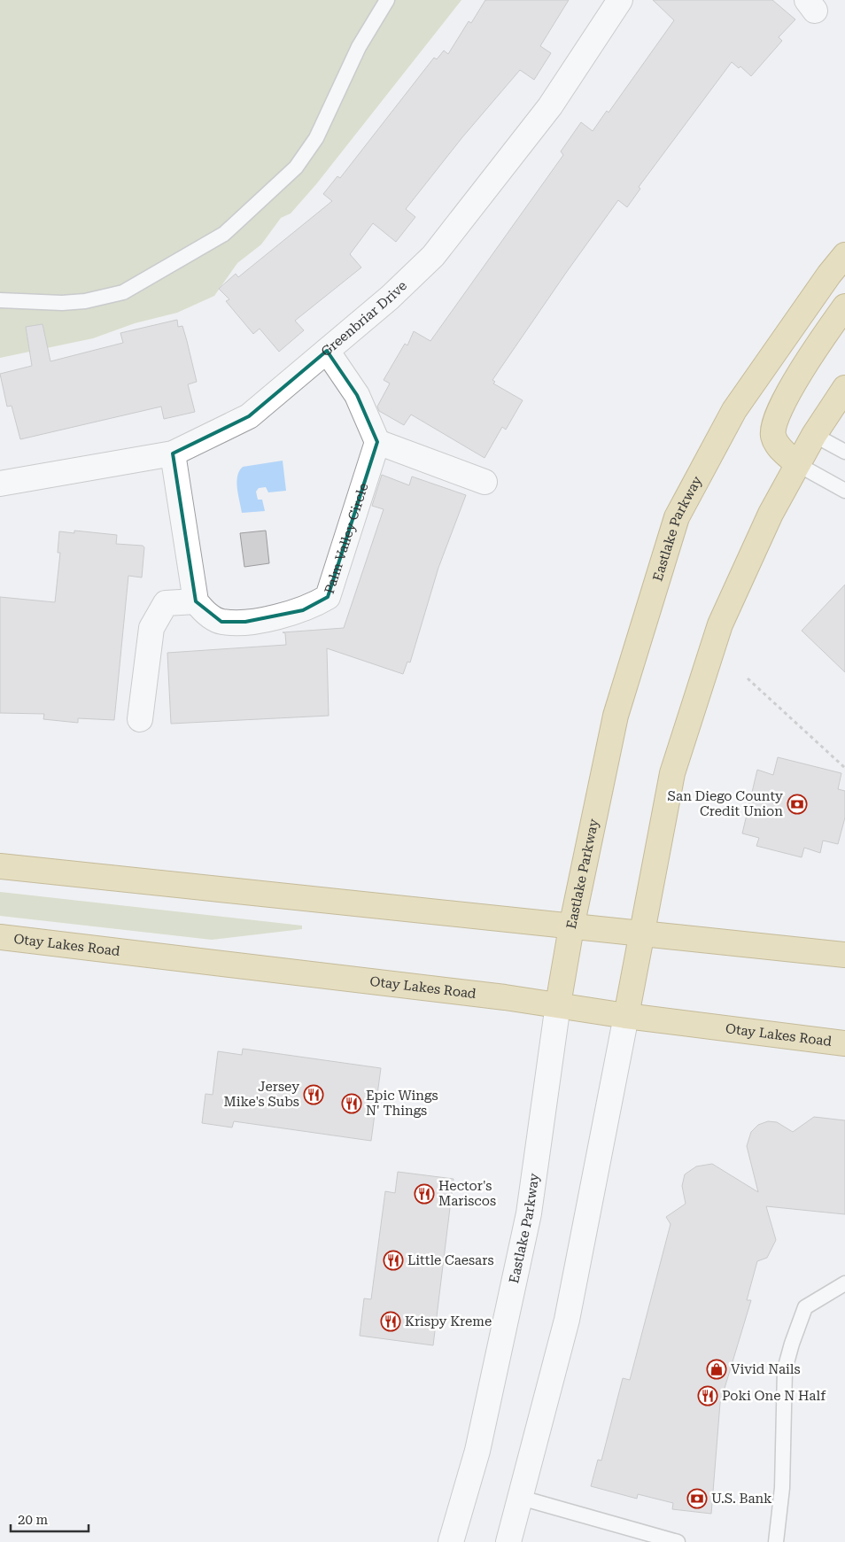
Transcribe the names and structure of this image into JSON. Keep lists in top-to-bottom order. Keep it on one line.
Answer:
{"streets":{"main road":["Eastlake Parkway","Otay Lakes Road"],"street":["Greenbriar Drive","Palm Valley Circle"]},"crossings":[["Eastlake Parkway","Otay Lakes Road"]],"places":{"bank":["San Diego County Credit Union","U.S. Bank"],"restaurant":["Jersey Mike's Subs","Epic Wings N' Things","Hector's Mariscos","Little Caesars","Krispy Kreme","Poki One N Half"],"shop":["Vivid Nails"]},"scale_bar":"20 m"}
